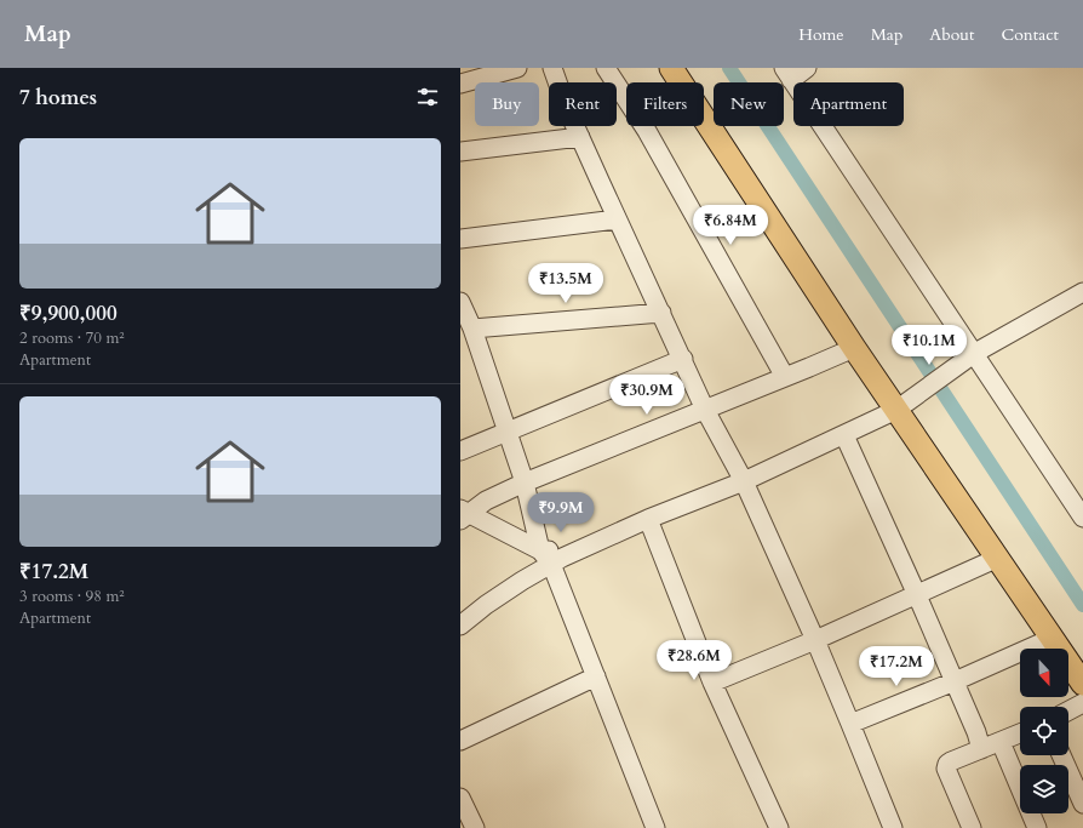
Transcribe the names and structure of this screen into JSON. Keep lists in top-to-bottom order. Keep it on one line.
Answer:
{"north":"bottom","page":{"header":"Map","nav":["Home","Map","About","Contact"],"heading":"7 homes","chip":["Buy","Rent","Filters","New","Apartment"],"list":[{"name":"₹9,900,000","note":"2 rooms · 70 m² · Apartment"},{"name":"₹17.2M","note":"3 rooms · 98 m² · Apartment"}],"price":["₹6.84M","₹13.5M","₹10.1M","₹30.9M","₹9.9M","₹28.6M","₹17.2M"]}}
